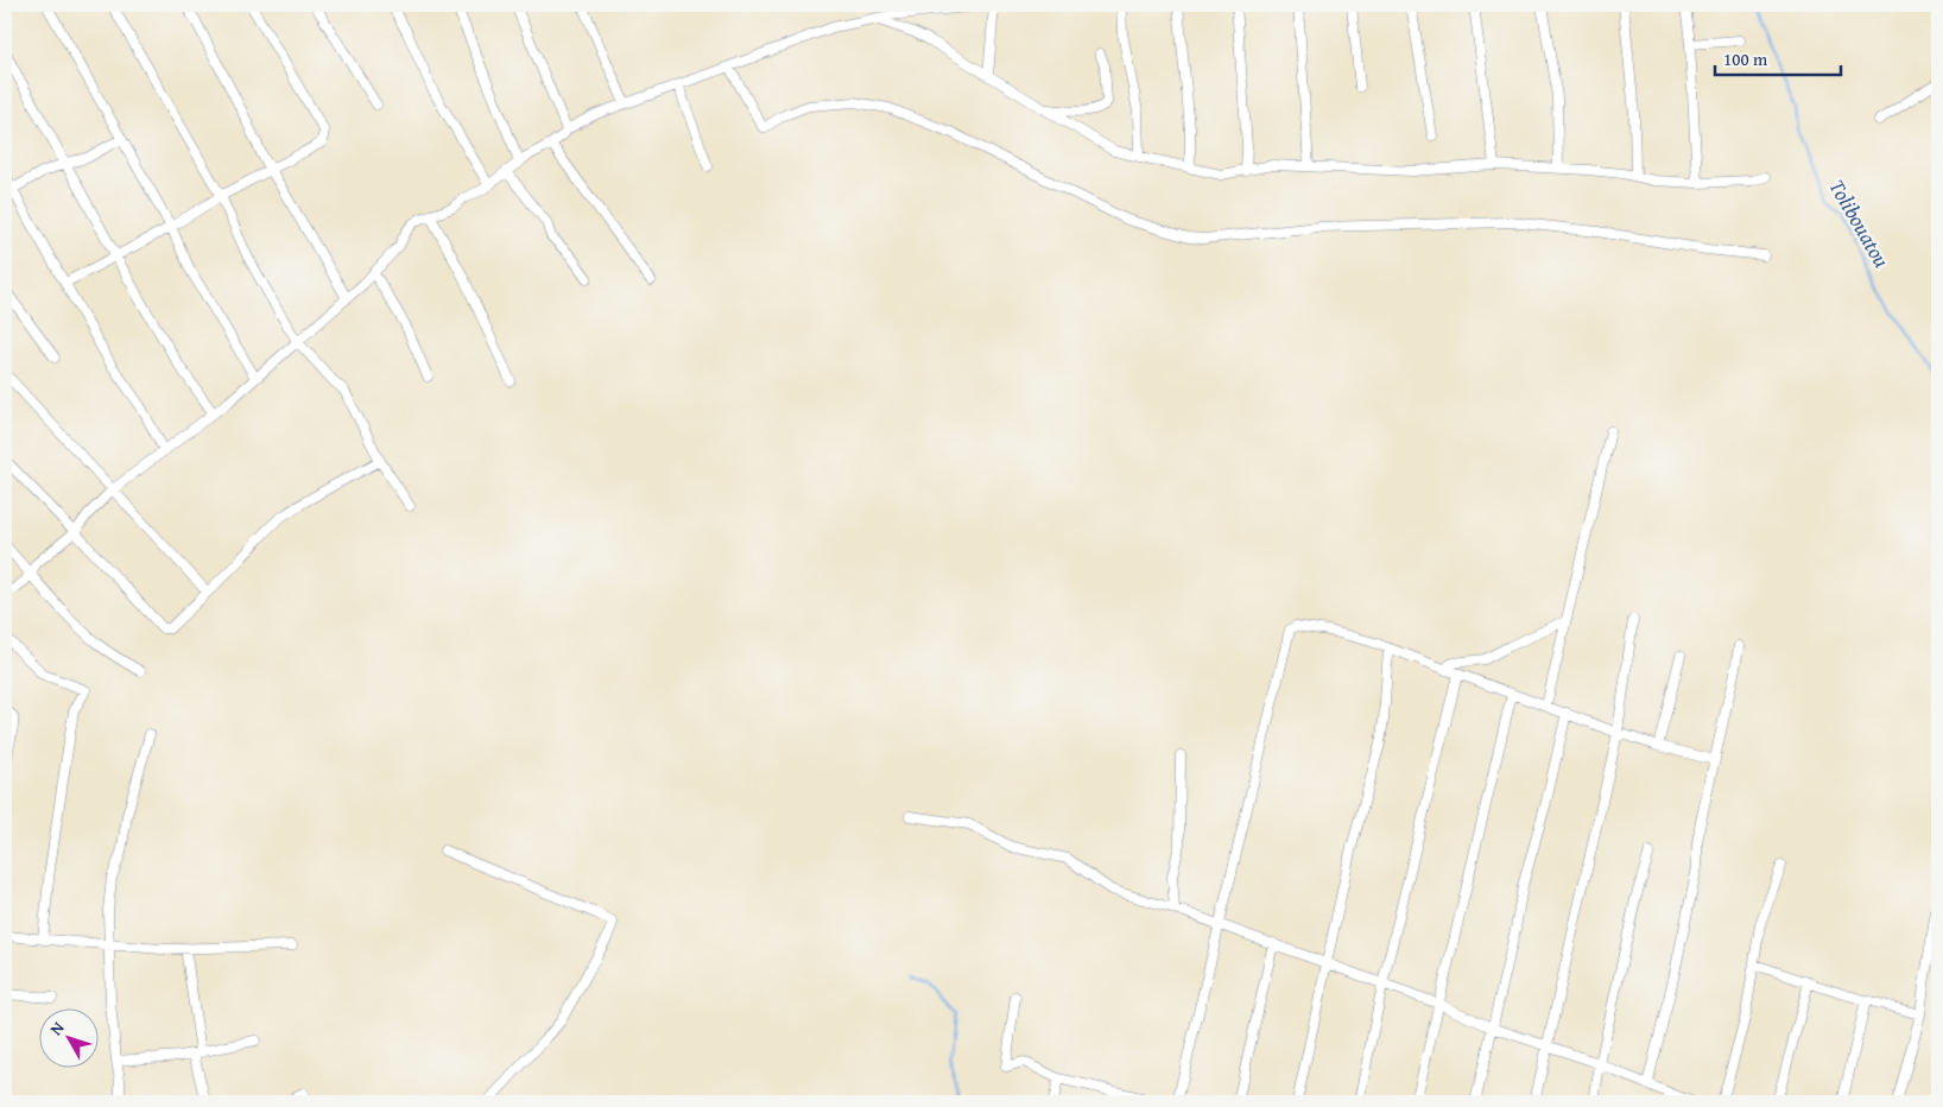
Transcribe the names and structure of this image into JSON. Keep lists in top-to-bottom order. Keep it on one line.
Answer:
{"water":["Tolibouatou"],"scale_bar":"100 m","north":"top left"}
